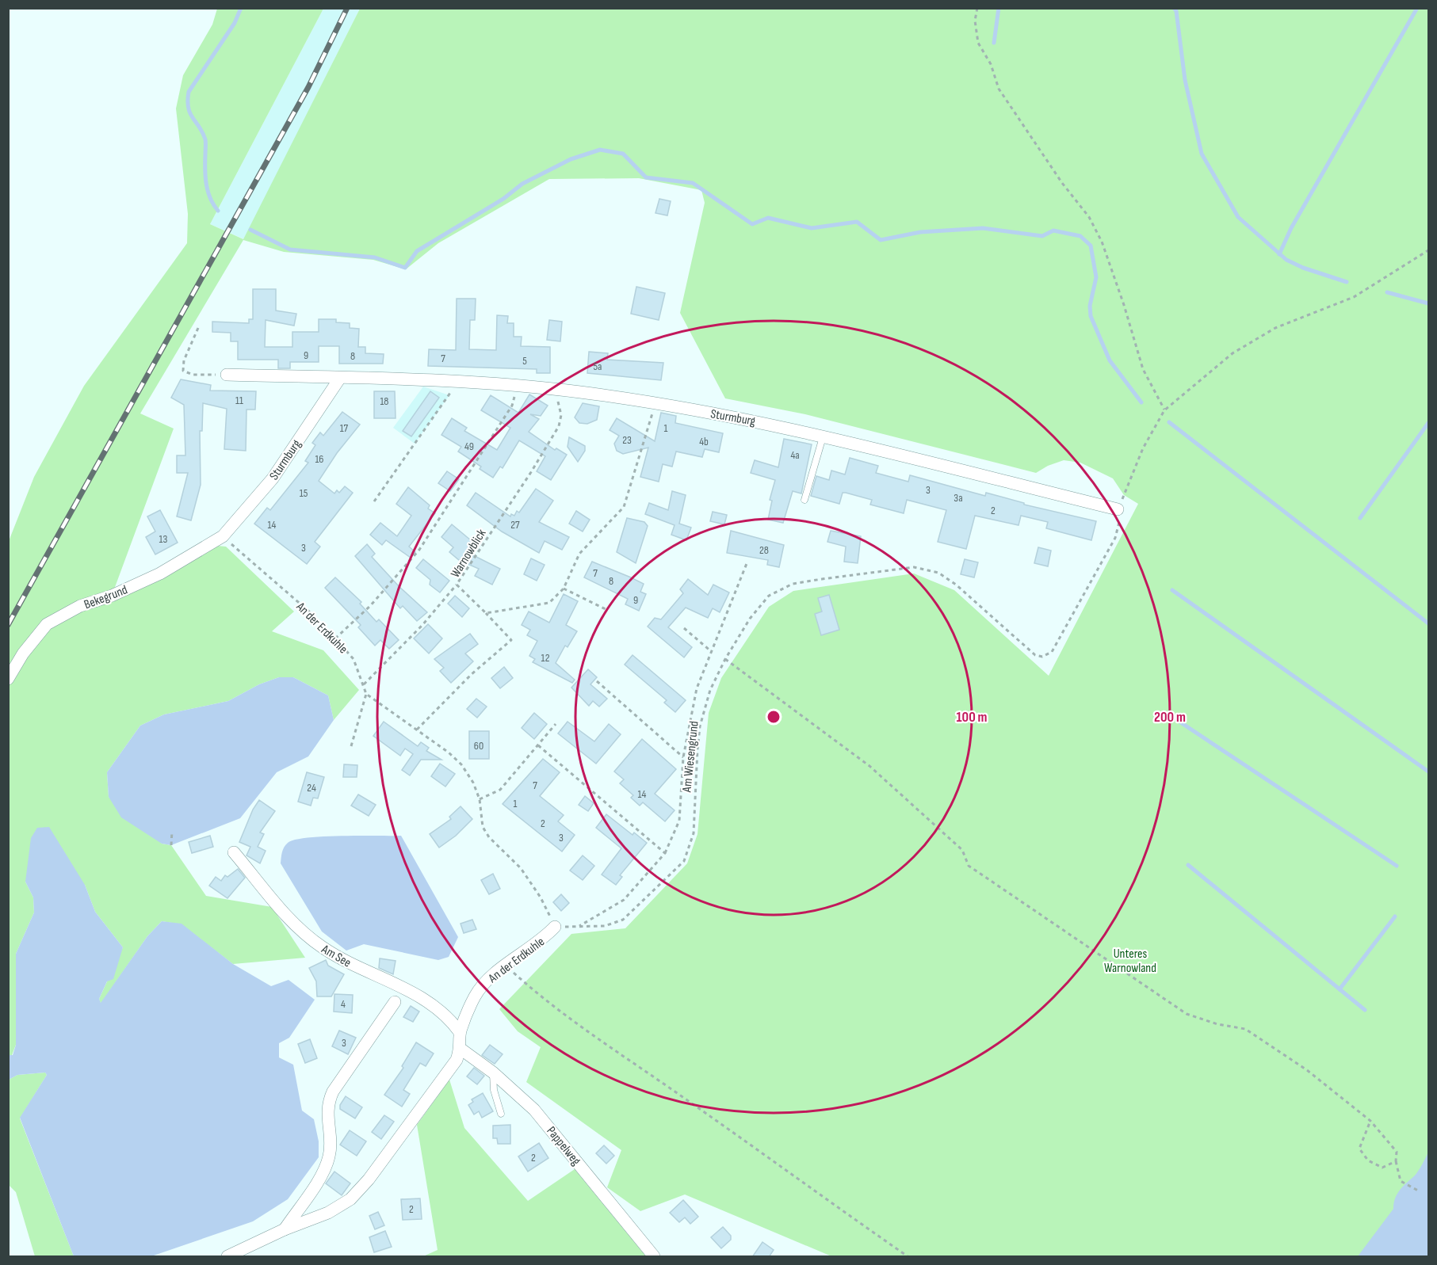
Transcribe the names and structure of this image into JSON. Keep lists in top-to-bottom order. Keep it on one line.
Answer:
{"streets":{"street":["Sturmburg","Bekegrund","An der Erdkuhle","Am See","Pappelweg"],"path":["Warnowblick","Am Wiesengrund"]},"crossings":[["Sturmburg","Warnowblick"],["Sturmburg","Bekegrund"],["Sturmburg","An der Erdkuhle"],["Sturmburg","Am Wiesengrund"],["Warnowblick","An der Erdkuhle"],["Bekegrund","An der Erdkuhle"],["An der Erdkuhle","Am Wiesengrund"],["An der Erdkuhle","Am See"],["An der Erdkuhle","Pappelweg"]],"parks":["Unteres Warnowland"],"house_numbers":["9","8","7","5","5a","11","18","17","1","23","4b","49","4a","16","3","15","3a","2","14","27","13","3","28","7","8","9","12","60","7","24","14","1","2","3","4","3","2","2"],"rings":["100 m","200 m"]}
